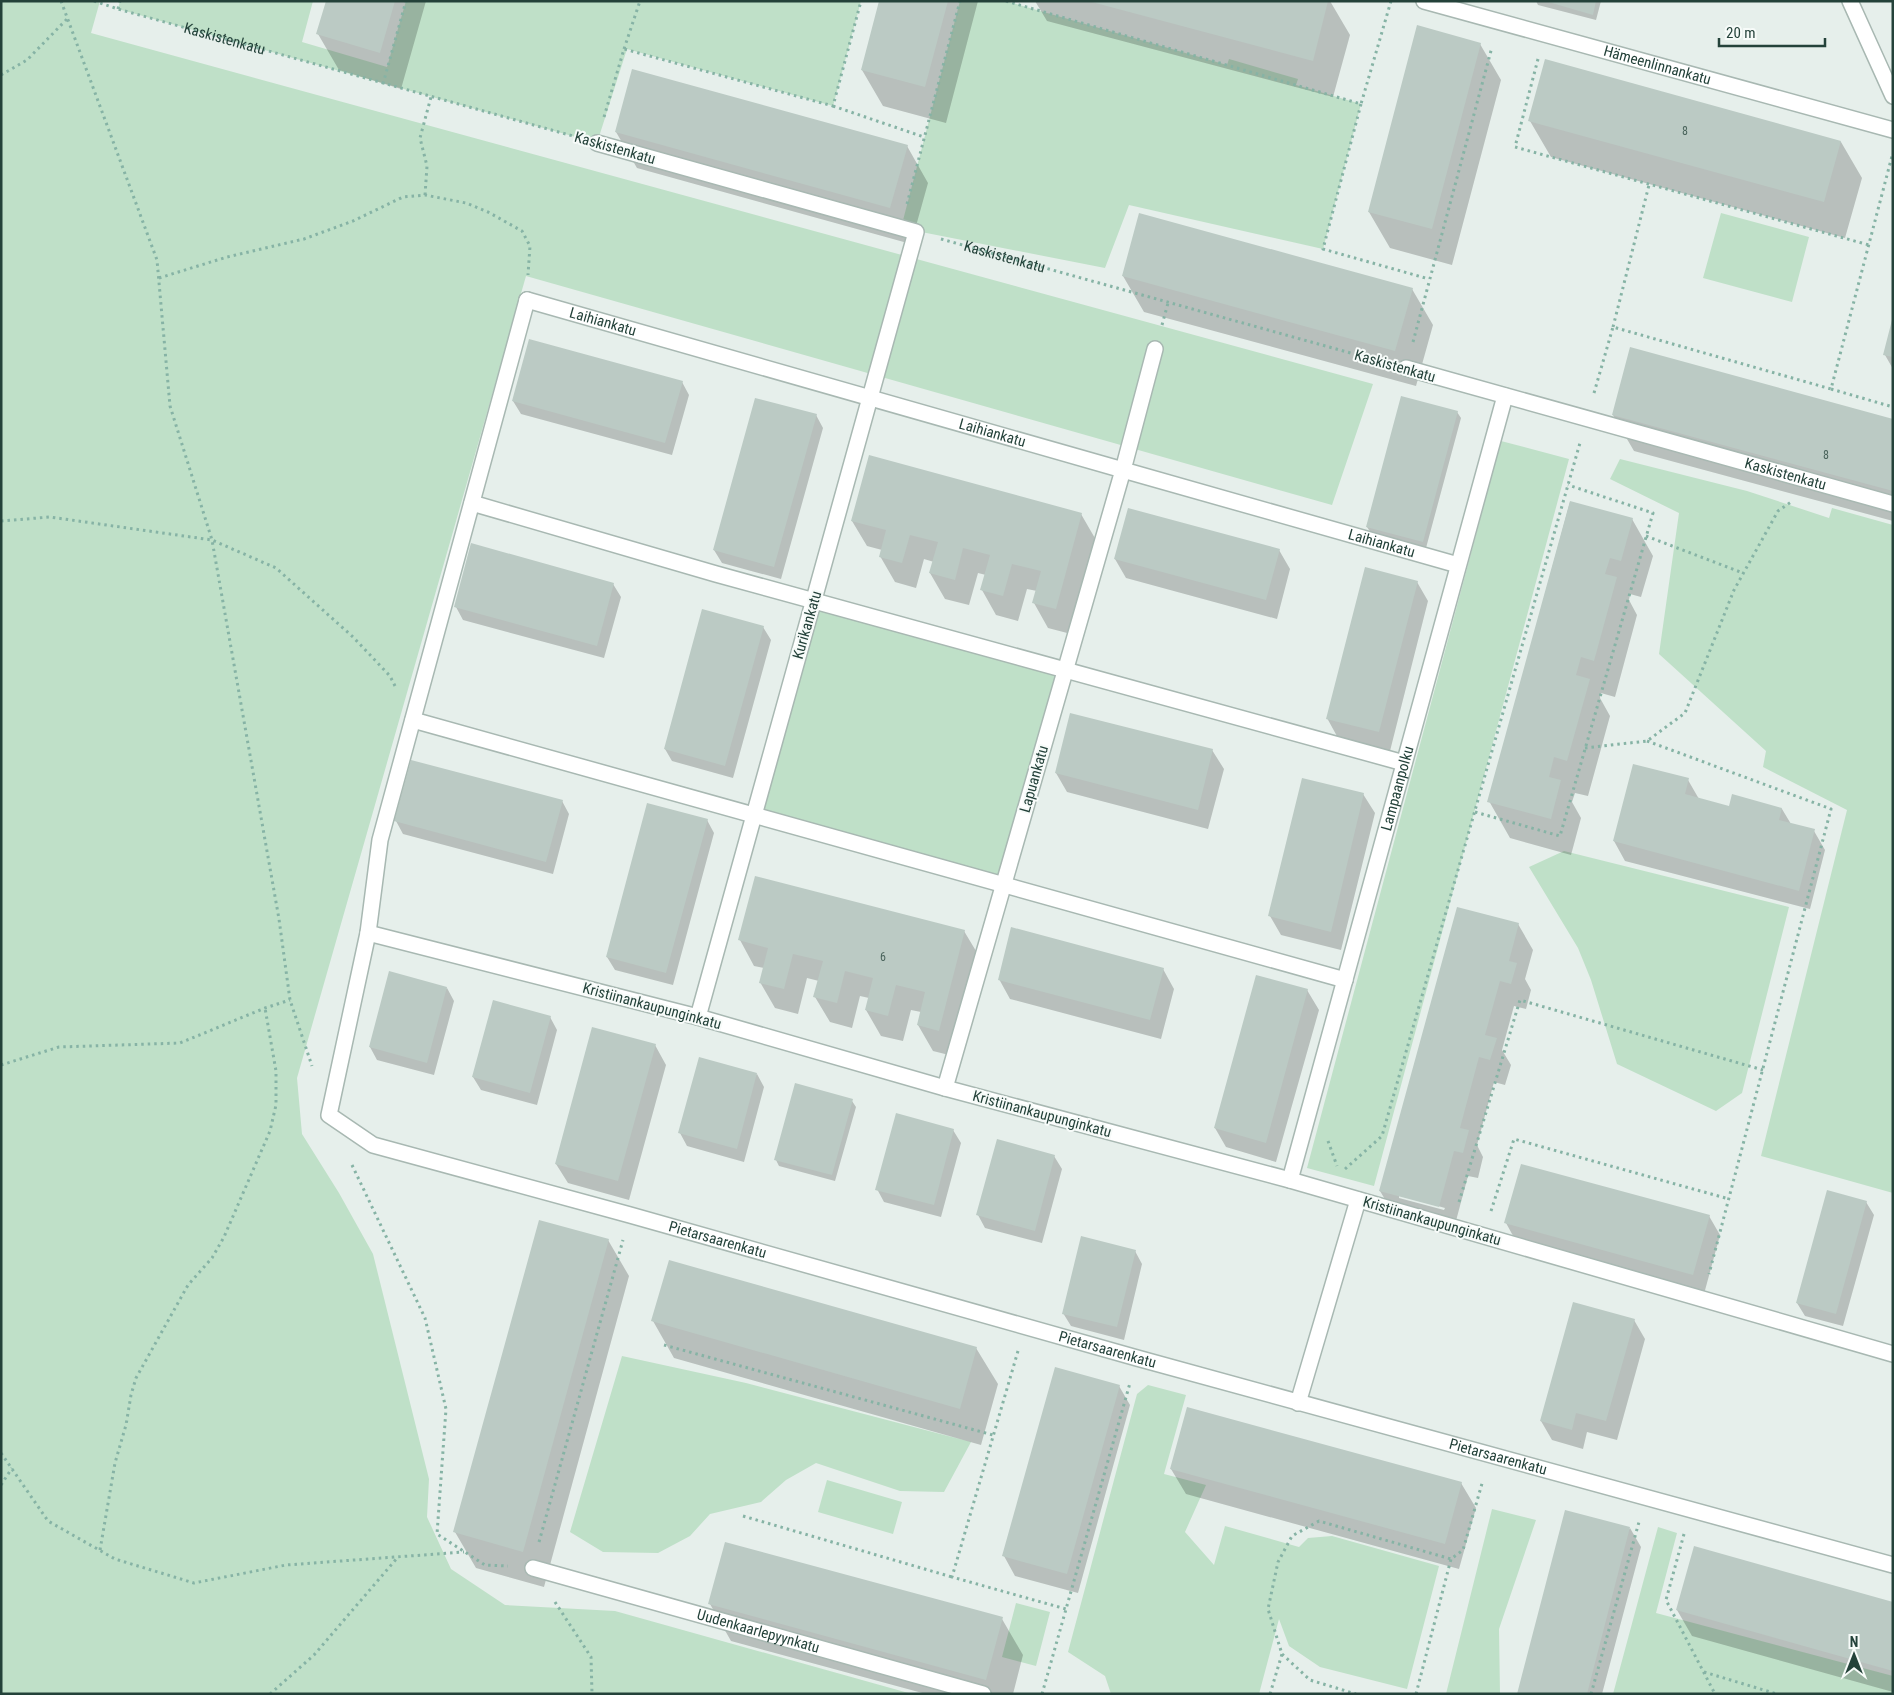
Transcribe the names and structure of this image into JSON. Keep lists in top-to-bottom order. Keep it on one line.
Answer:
{"streets":{"street":["Kaskistenkatu","Hämeenlinnankatu","Laihiankatu","Kurikankatu","Lapuankatu","Lampaanpolku","Kristiinankaupunginkatu","Pietarsaarenkatu","Uudenkaarlepyynkatu"]},"crossings":[["Kaskistenkatu","Kurikankatu"],["Kaskistenkatu","Lampaanpolku"],["Laihiankatu","Kurikankatu"],["Laihiankatu","Lapuankatu"],["Laihiankatu","Lampaanpolku"],["Kurikankatu","Kristiinankaupunginkatu"],["Lapuankatu","Kristiinankaupunginkatu"],["Lampaanpolku","Kristiinankaupunginkatu"],["Kristiinankaupunginkatu","Pietarsaarenkatu"]],"house_numbers":["8","8","6"],"scale_bar":"20 m","north":"top"}
